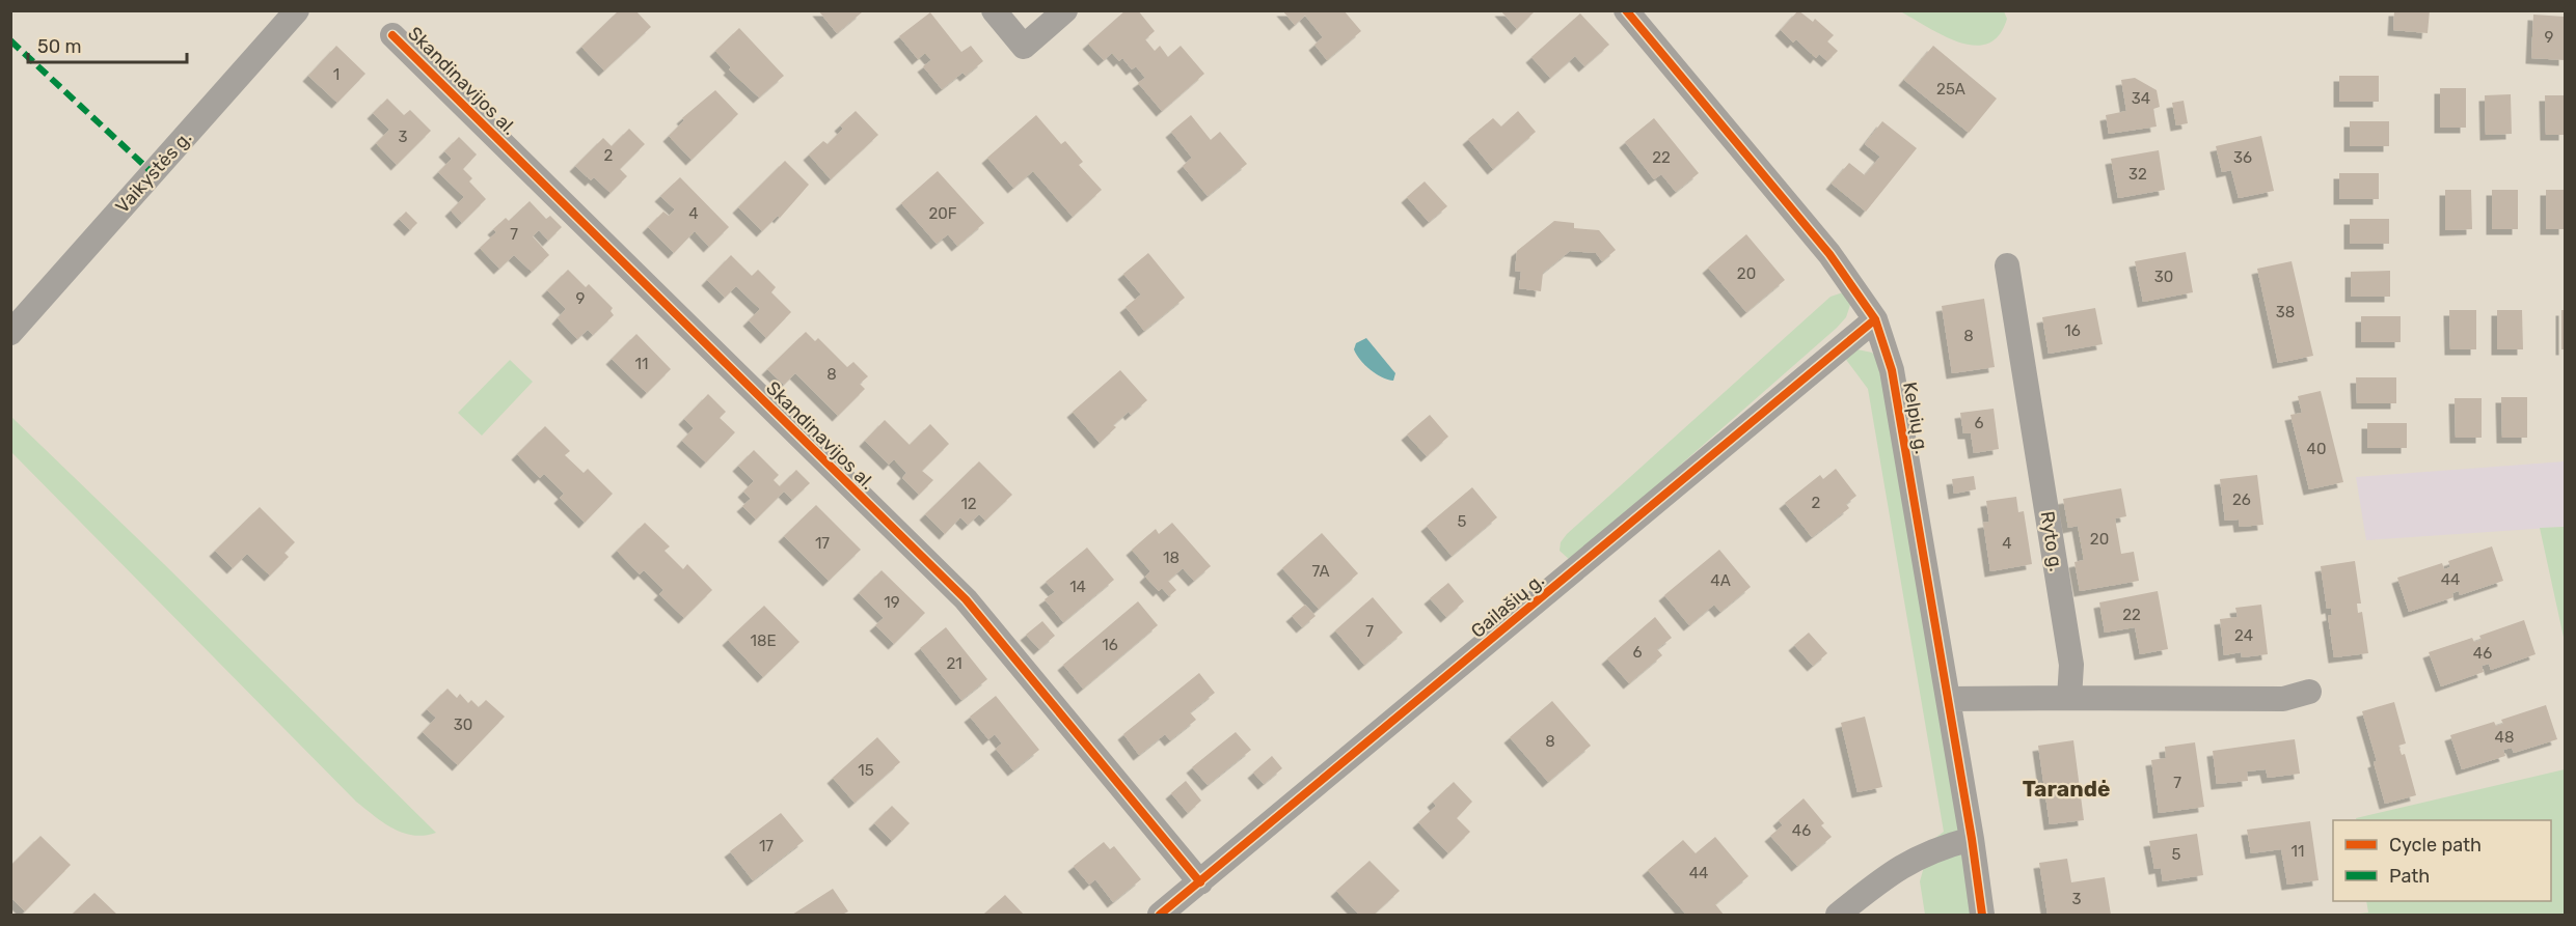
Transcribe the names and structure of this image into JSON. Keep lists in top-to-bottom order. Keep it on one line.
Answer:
{"streets":{"street":["Skandinavijos al.","Vaikystės g.","Kelpių g.","Ryto g.","Gailašių g."]},"crossings":[["Skandinavijos al.","Gailašių g."],["Kelpių g.","Gailašių g."]],"districts":["Tarandė"],"house_numbers":["9","1","25A","34","3","2","22","36","32","4","20F","7","20","30","9","38","16","8","11","8","6","40","26","2","12","5","20","17","4","18","7A","44","4A","14","19","22","7","24","18E","16","6","46","21","30","48","8","15","7","46","17","11","5","44","3"],"legend":["Cycle path","Path"],"scale_bar":"50 m"}
